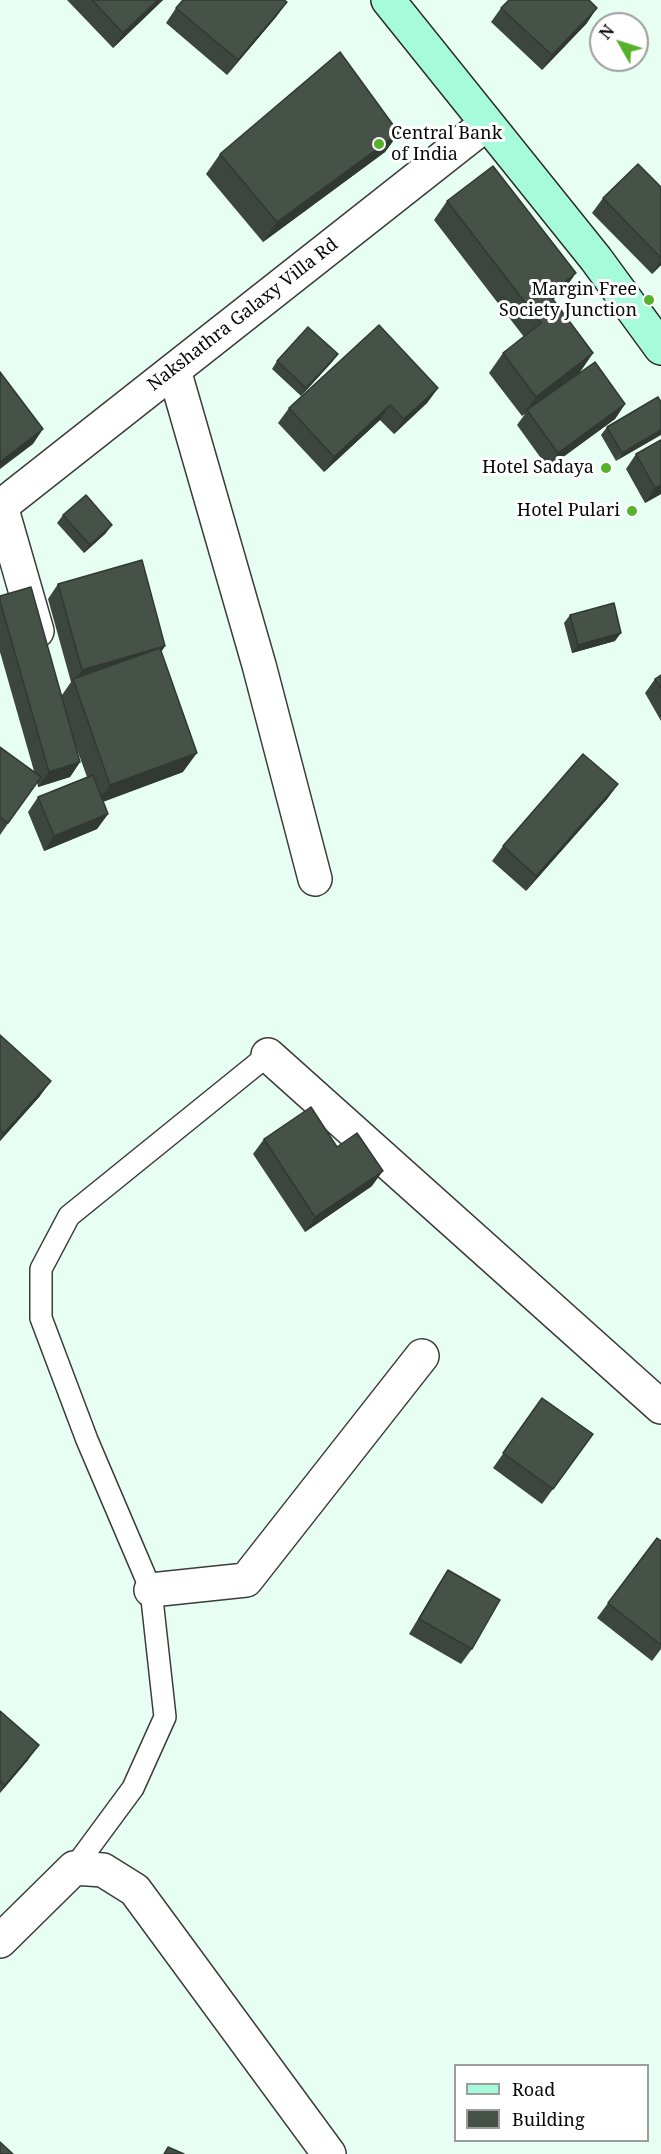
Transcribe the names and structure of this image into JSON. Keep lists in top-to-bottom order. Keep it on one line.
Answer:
{"streets":{"street":["Nakshathra Galaxy Villa Rd"]},"places":["Central Bank of India","Margin Free Society Junction","Hotel Sadaya","Hotel Pulari"],"legend":["Road","Building"],"north":"top left"}
